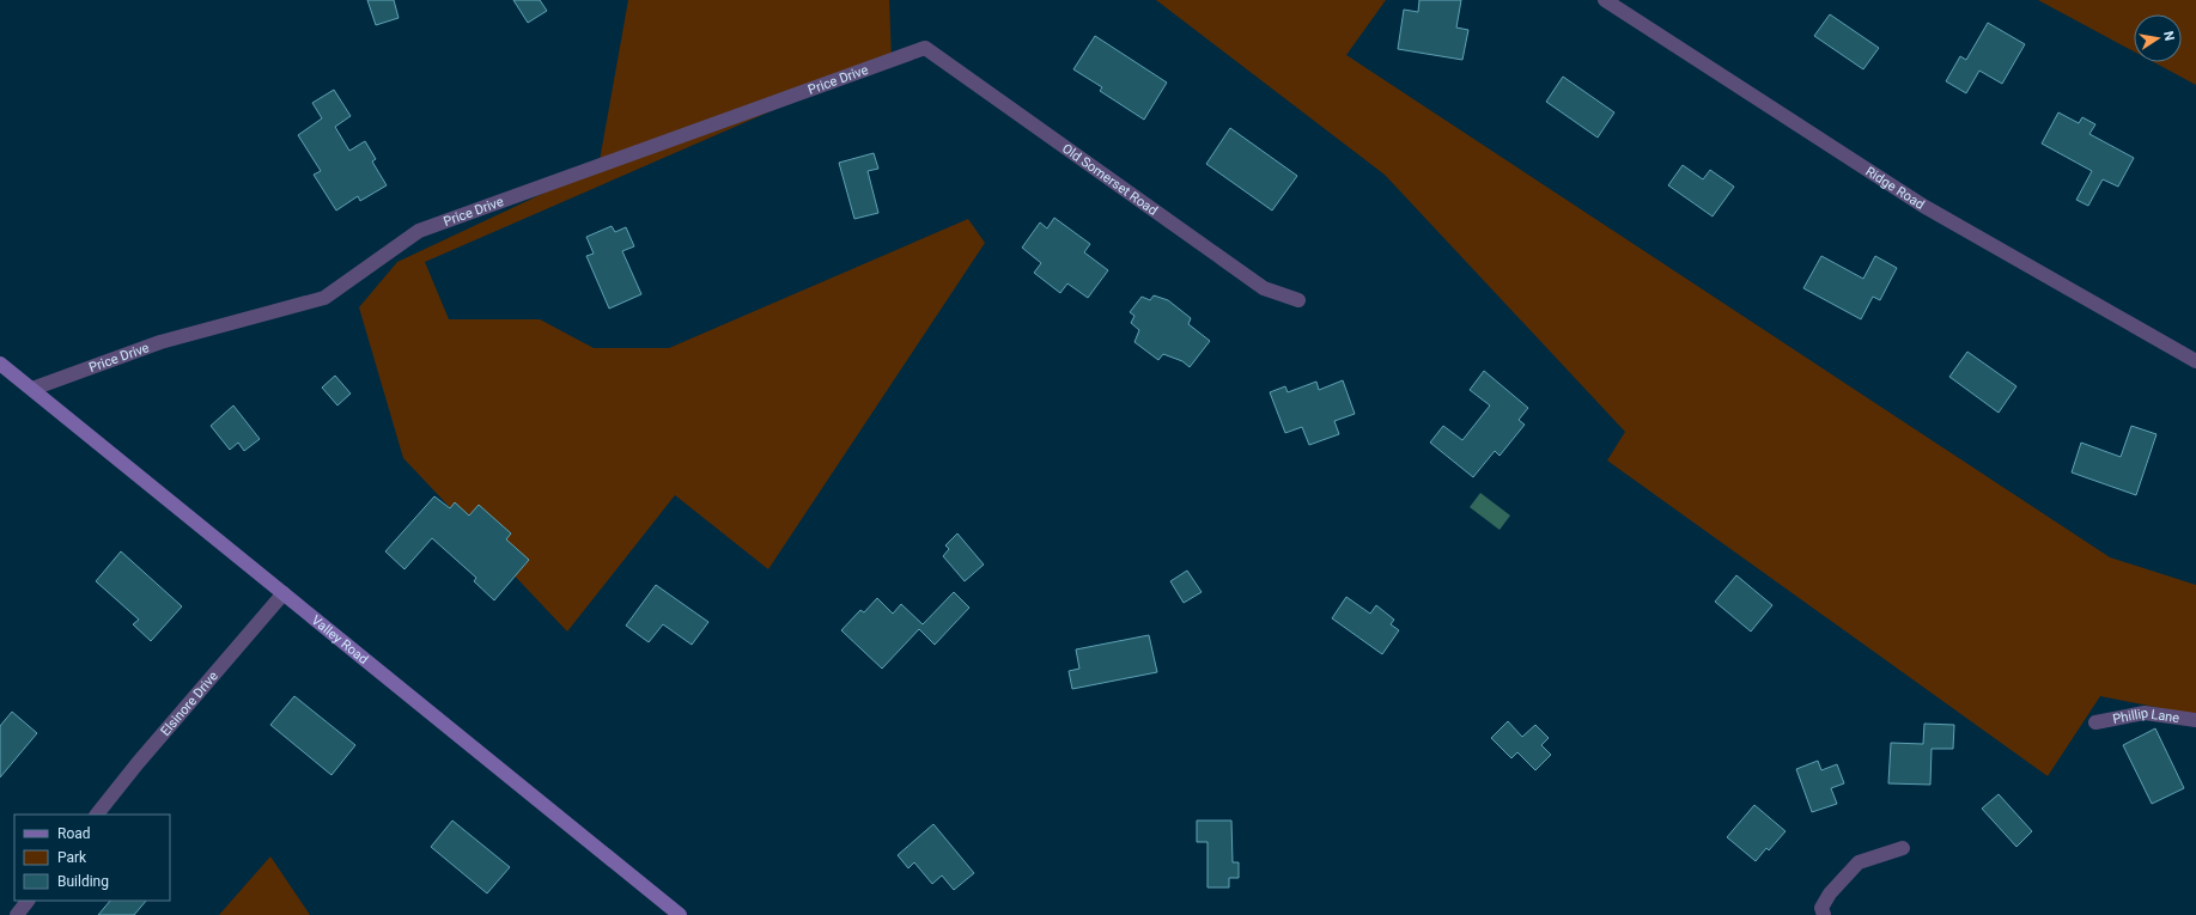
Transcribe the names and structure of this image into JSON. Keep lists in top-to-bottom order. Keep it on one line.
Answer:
{"streets":{"main road":["Valley Road"],"street":["Price Drive","Old Somerset Road","Ridge Road","Elsinore Drive","Phillip Lane"]},"crossings":[["Price Drive","Old Somerset Road"],["Price Drive","Valley Road"],["Valley Road","Elsinore Drive"]],"legend":["Road","Park","Building"],"north":"right"}
